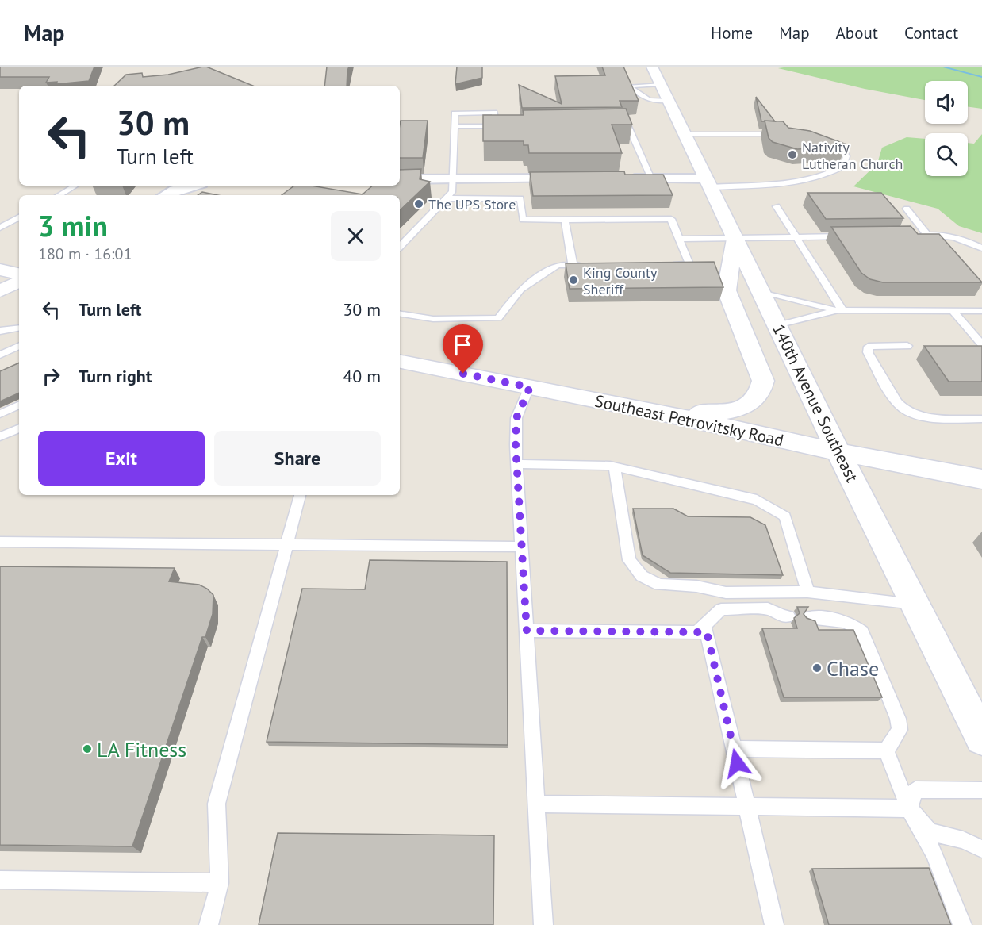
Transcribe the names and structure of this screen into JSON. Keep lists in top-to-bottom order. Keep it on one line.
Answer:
{"streets":{"main road":["140th Avenue Southeast","Southeast Petrovitsky Road"]},"crossings":[["140th Avenue Southeast","Southeast Petrovitsky Road"]],"places":["Nativity Lutheran Church","The UPS Store","King County Sheriff","Chase","LA Fitness"],"page":{"header":"Map","nav":["Home","Map","About","Contact"],"turn":["30 m","Turn left"],"heading":["3 min","180 m · 16:01"],"list":[{"name":"Turn left","value":"30 m"},{"name":"Turn right","value":"40 m"}],"buttons":["Exit","Share"]}}
